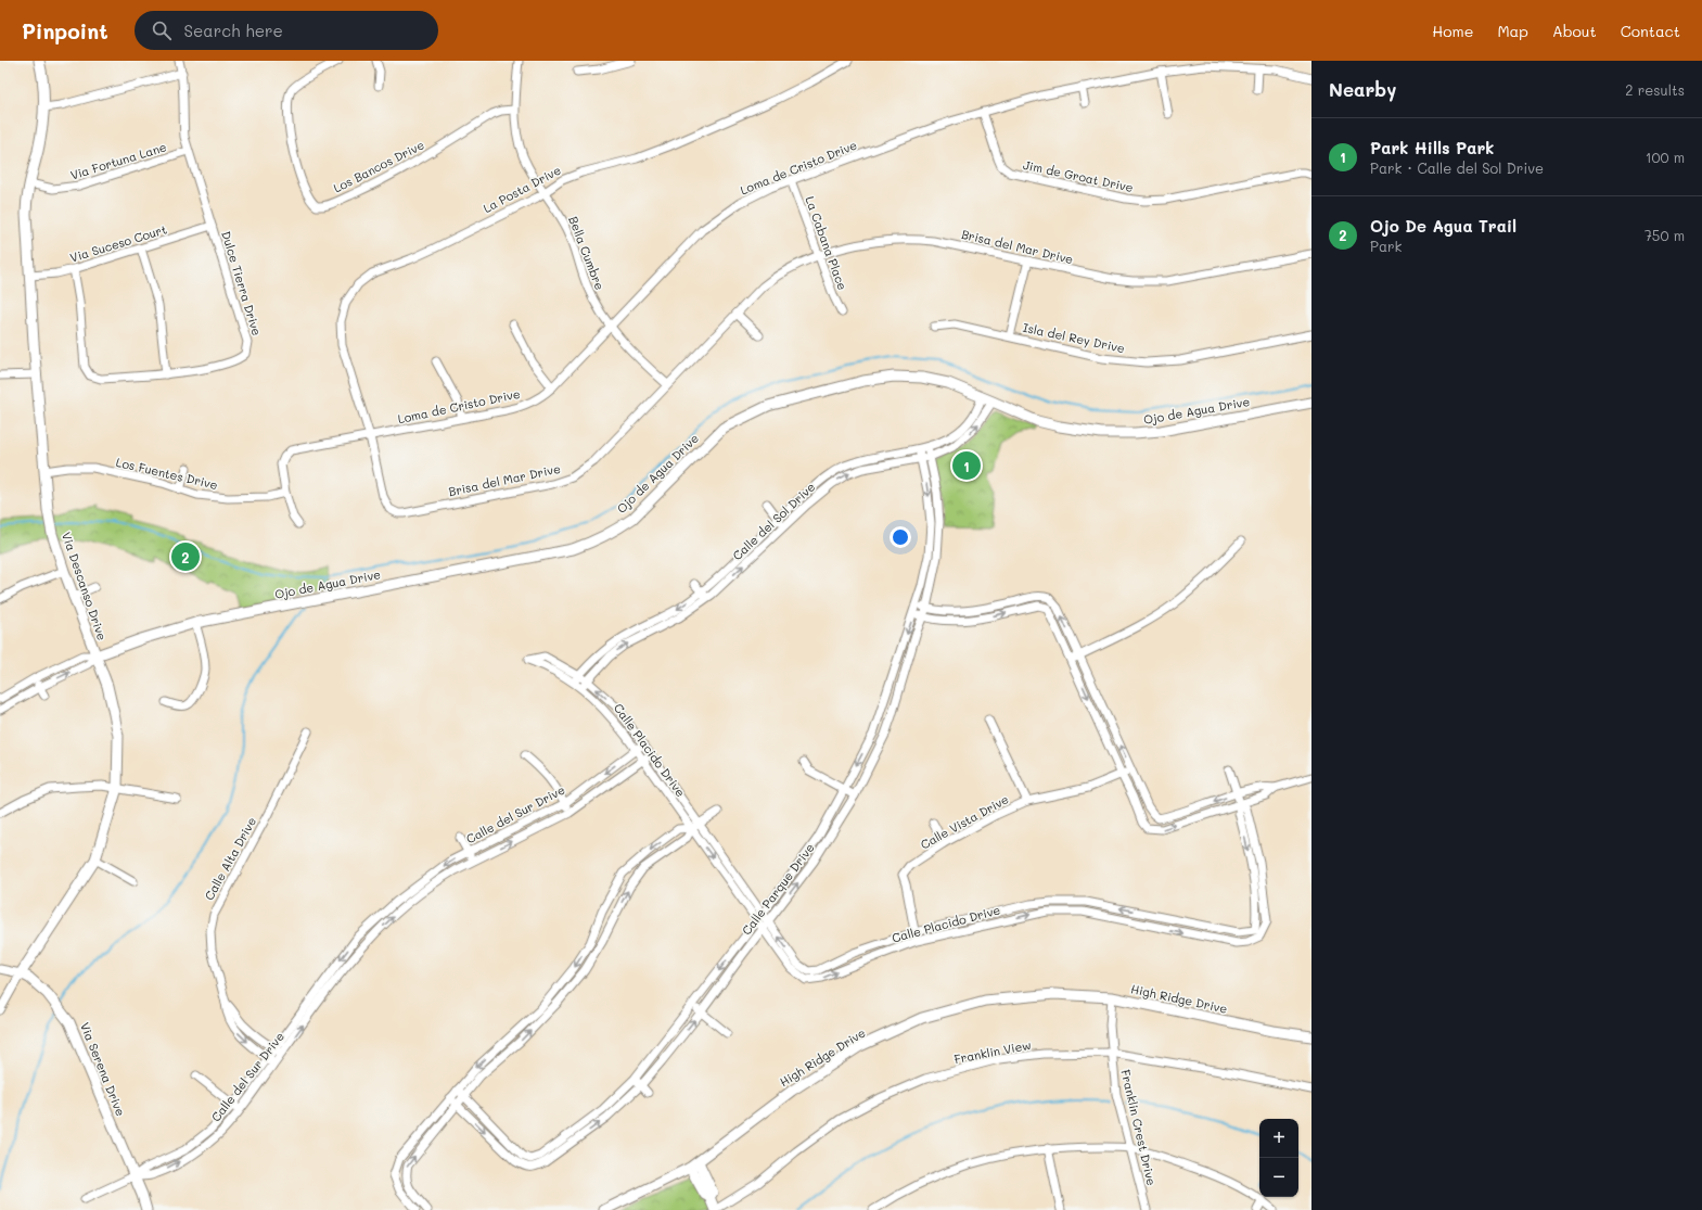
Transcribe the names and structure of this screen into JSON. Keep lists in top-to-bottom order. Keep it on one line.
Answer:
{"streets":{"street":["Via Fortuna Lane","Los Bancos Drive","Loma de Cristo Drive","Jim de Groat Drive","La Posta Drive","Via Suceso Court","La Cabana Place","Brisa del Mar Drive","Bella Cumbre","Dulce Tierra Drive","Isla del Rey Drive","Ojo de Agua Drive","Los Fuentes Drive","Calle del Sol Drive","Via Descanso Drive","Calle Placido Drive","Calle del Sur Drive","Calle Vista Drive","Calle Alta Drive","Calle Parque Drive","High Ridge Drive","Franklin View","Via Serena Drive","Franklin Crest Drive"]},"crossings":[["Via Fortuna Lane","Dulce Tierra Drive"],["Via Fortuna Lane","Via Descanso Drive"],["Los Bancos Drive","Bella Cumbre"],["Loma de Cristo Drive","Jim de Groat Drive"],["Loma de Cristo Drive","La Posta Drive"],["Loma de Cristo Drive","La Cabana Place"],["Loma de Cristo Drive","Brisa del Mar Drive"],["Loma de Cristo Drive","Bella Cumbre"],["Loma de Cristo Drive","Los Fuentes Drive"],["La Posta Drive","Brisa del Mar Drive"],["La Posta Drive","Bella Cumbre"],["Via Suceso Court","Dulce Tierra Drive"],["Via Suceso Court","Via Descanso Drive"],["La Cabana Place","Brisa del Mar Drive"],["Brisa del Mar Drive","Bella Cumbre"],["Ojo de Agua Drive","Calle del Sol Drive"],["Ojo de Agua Drive","Via Descanso Drive"],["Los Fuentes Drive","Via Descanso Drive"],["Calle del Sol Drive","Calle Placido Drive"],["Calle del Sol Drive","Calle Parque Drive"],["Via Descanso Drive","Via Serena Drive"],["Calle Placido Drive","Calle del Sur Drive"],["Calle Placido Drive","Calle Vista Drive"],["Calle Placido Drive","Calle Parque Drive"],["Calle del Sur Drive","Calle Alta Drive"],["Calle del Sur Drive","Via Serena Drive"],["High Ridge Drive","Franklin Crest Drive"],["Franklin View","Franklin Crest Drive"]],"page":{"header":"Pinpoint","search":"Search here","nav":["Home","Map","About","Contact"],"heading":["Nearby","2 results"],"list":[{"mark":"1","name":"Park Hills Park","note":"Park · Calle del Sol Drive","value":"100 m"},{"mark":"2","name":"Ojo De Agua Trail","note":"Park","value":"750 m"}],"pins":["1","2"],"map_buttons":["+","−"]}}
